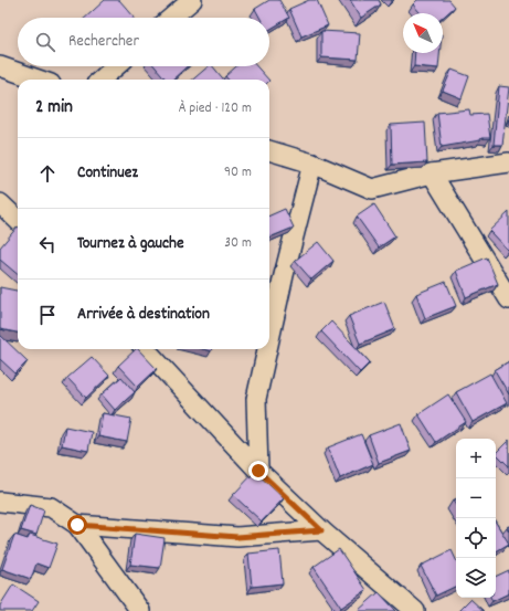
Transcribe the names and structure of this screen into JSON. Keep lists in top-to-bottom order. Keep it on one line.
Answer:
{"north":"top left","page":{"search":"Rechercher","heading":["2 min","À pied · 120 m"],"list":[["Continuez","90 m"],["Tournez à gauche","30 m"],"Arrivée à destination"],"map_buttons":["+","−"]}}
